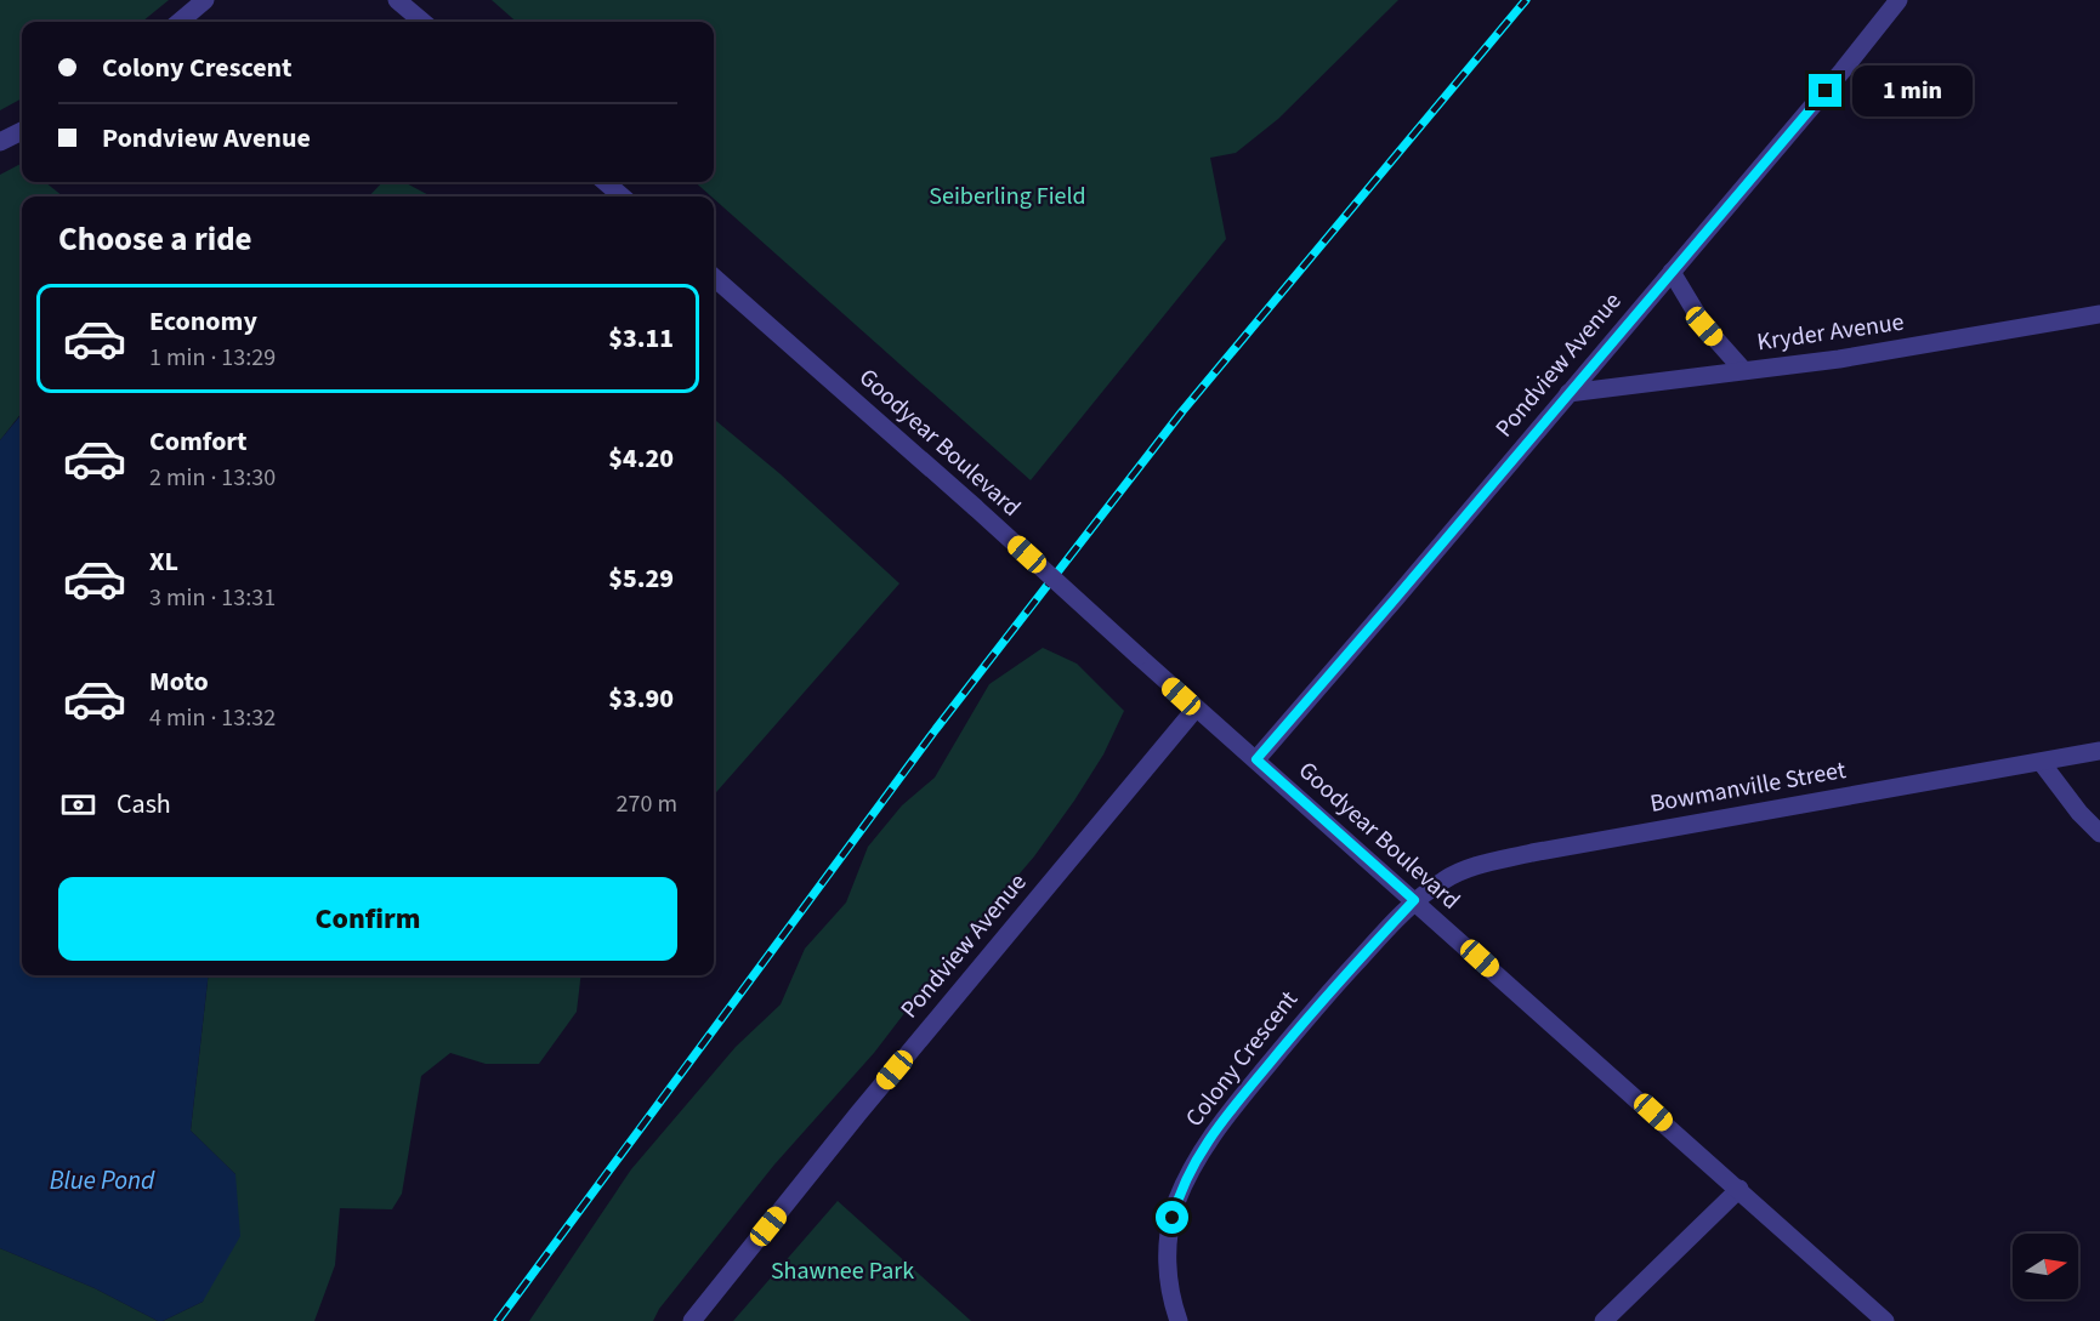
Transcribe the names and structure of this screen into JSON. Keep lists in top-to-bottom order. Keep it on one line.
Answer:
{"streets":{"street":["Kryder Avenue","Pondview Avenue","Goodyear Boulevard","Bowmanville Street","Colony Crescent"]},"crossings":[["Kryder Avenue","Pondview Avenue"],["Pondview Avenue","Goodyear Boulevard"],["Goodyear Boulevard","Bowmanville Street"],["Goodyear Boulevard","Colony Crescent"],["Bowmanville Street","Colony Crescent"]],"water":["Blue Pond"],"parks":["Seiberling Field","Shawnee Park"],"north":"right","page":{"banner":["Colony Crescent","Pondview Avenue"],"bubble":"1 min","heading":"Choose a ride","list":[{"name":"Economy","note":"1 min · 13:29","value":"$3.11"},{"name":"Comfort","note":"2 min · 13:30","value":"$4.20"},{"name":"XL","note":"3 min · 13:31","value":"$5.29"},{"name":"Moto","note":"4 min · 13:32","value":"$3.90"}],"pay":["Cash","270 m"],"buttons":"Confirm"}}
